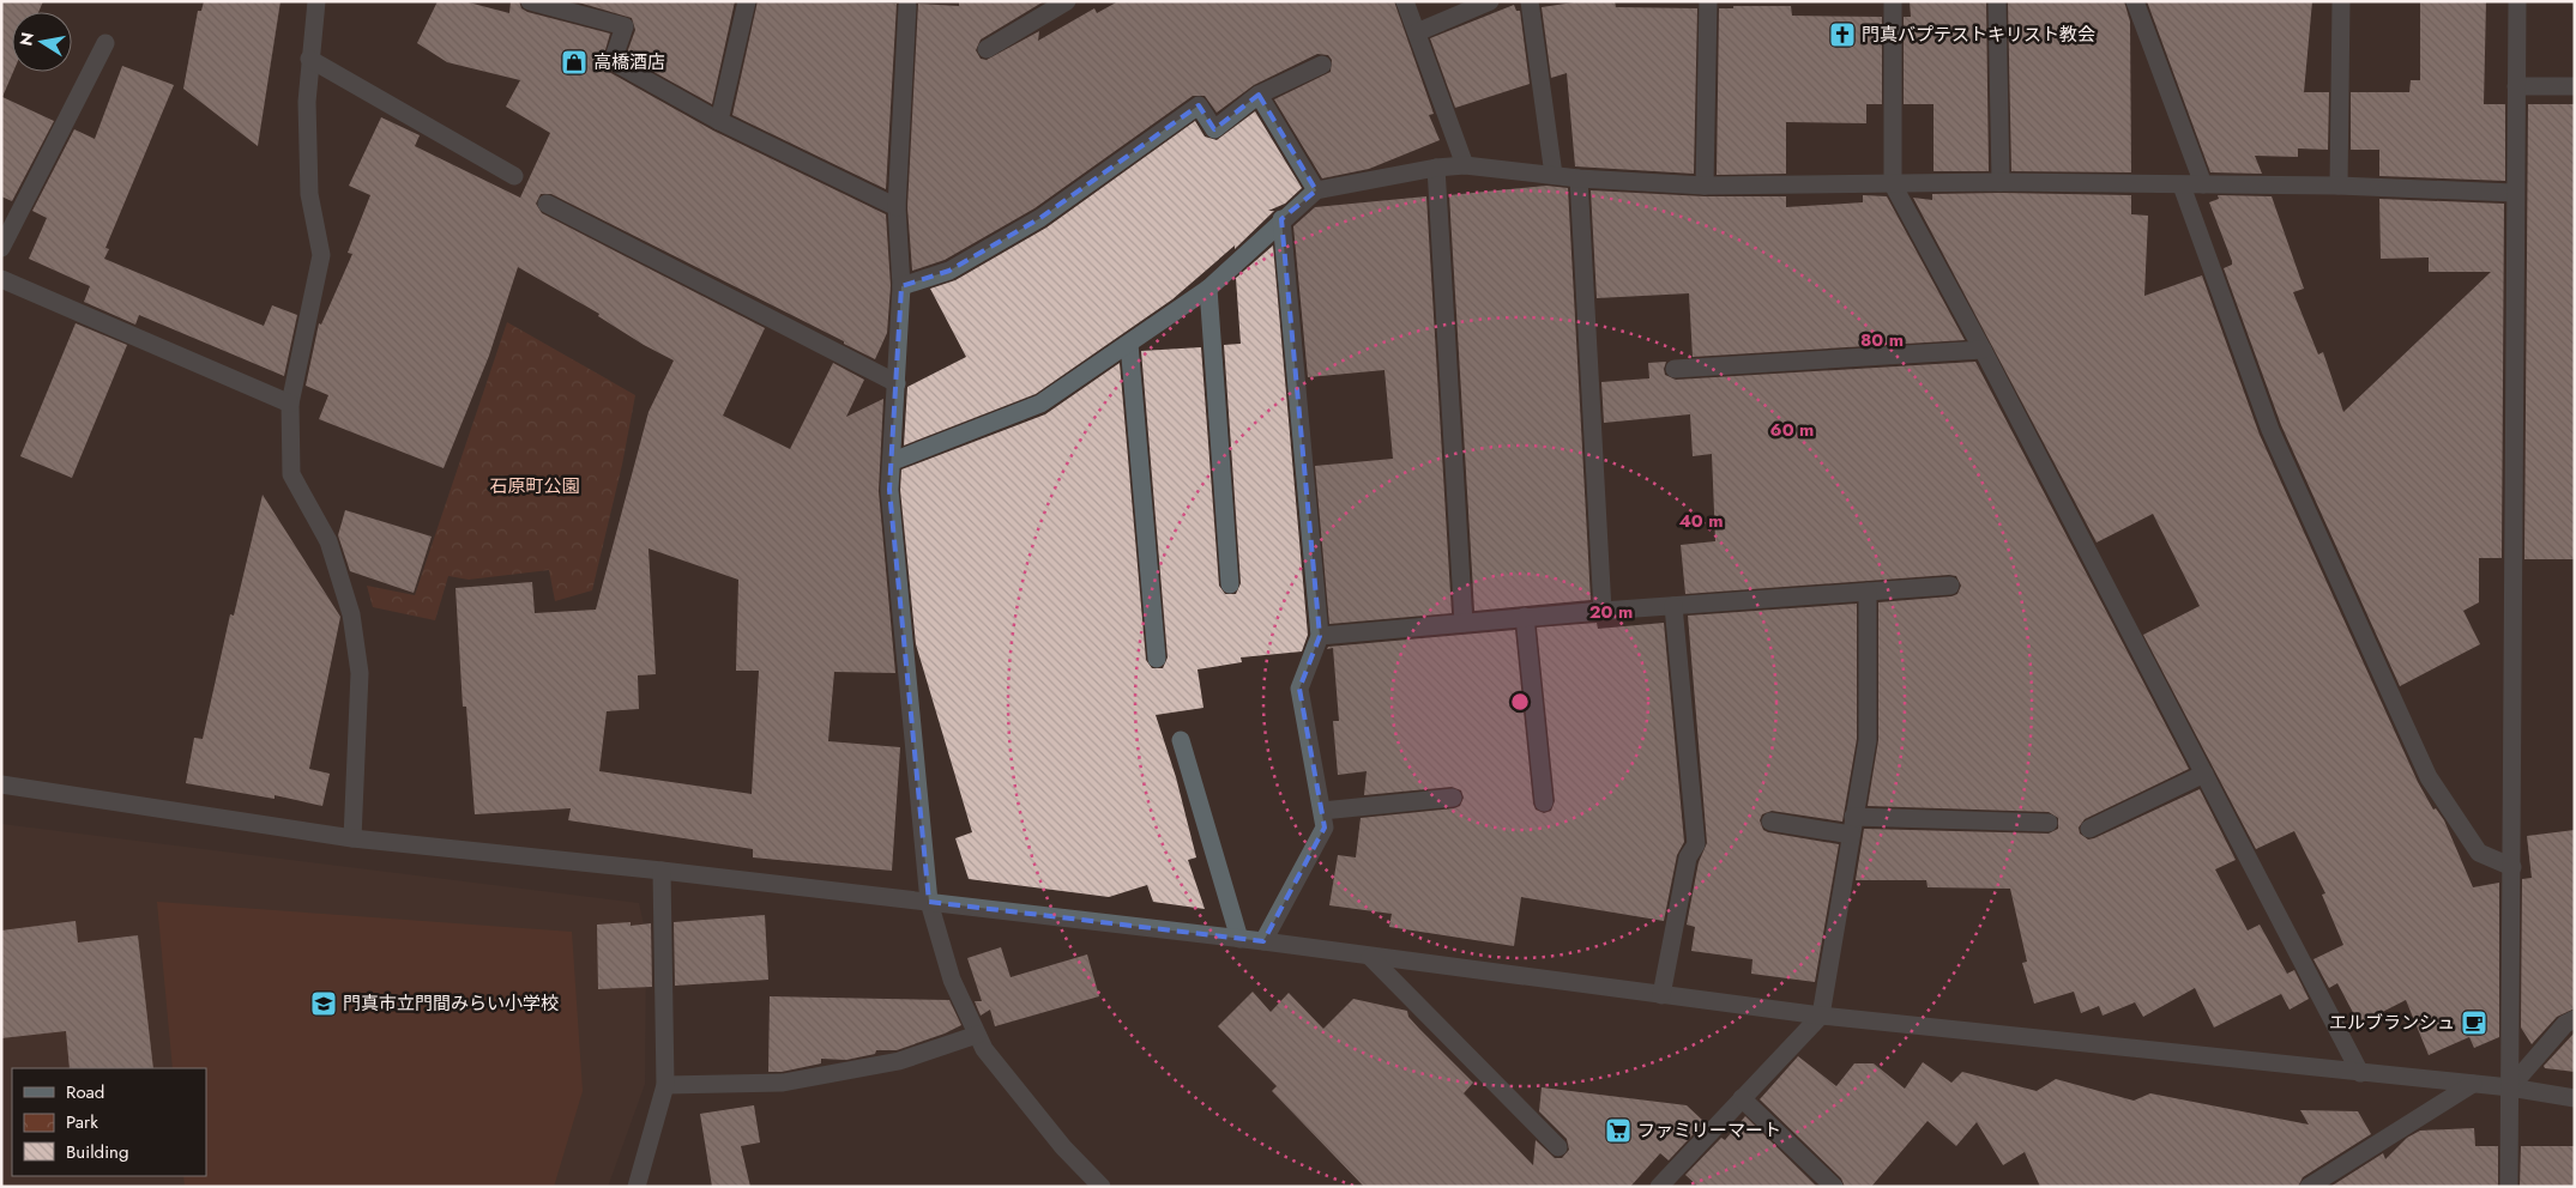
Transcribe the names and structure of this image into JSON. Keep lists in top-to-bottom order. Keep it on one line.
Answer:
{"parks":["石原町公園"],"places":{"church":["門真バプテストキリスト教会"],"shop":["高橋酒店"],"school or university":["門真市立門間みらい小学校"],"cafe":["エルブランシュ"],"supermarket":["ファミリーマート"]},"legend":["Road","Park","Building"],"north":"left","rings":["80 m","60 m","40 m","20 m"]}
